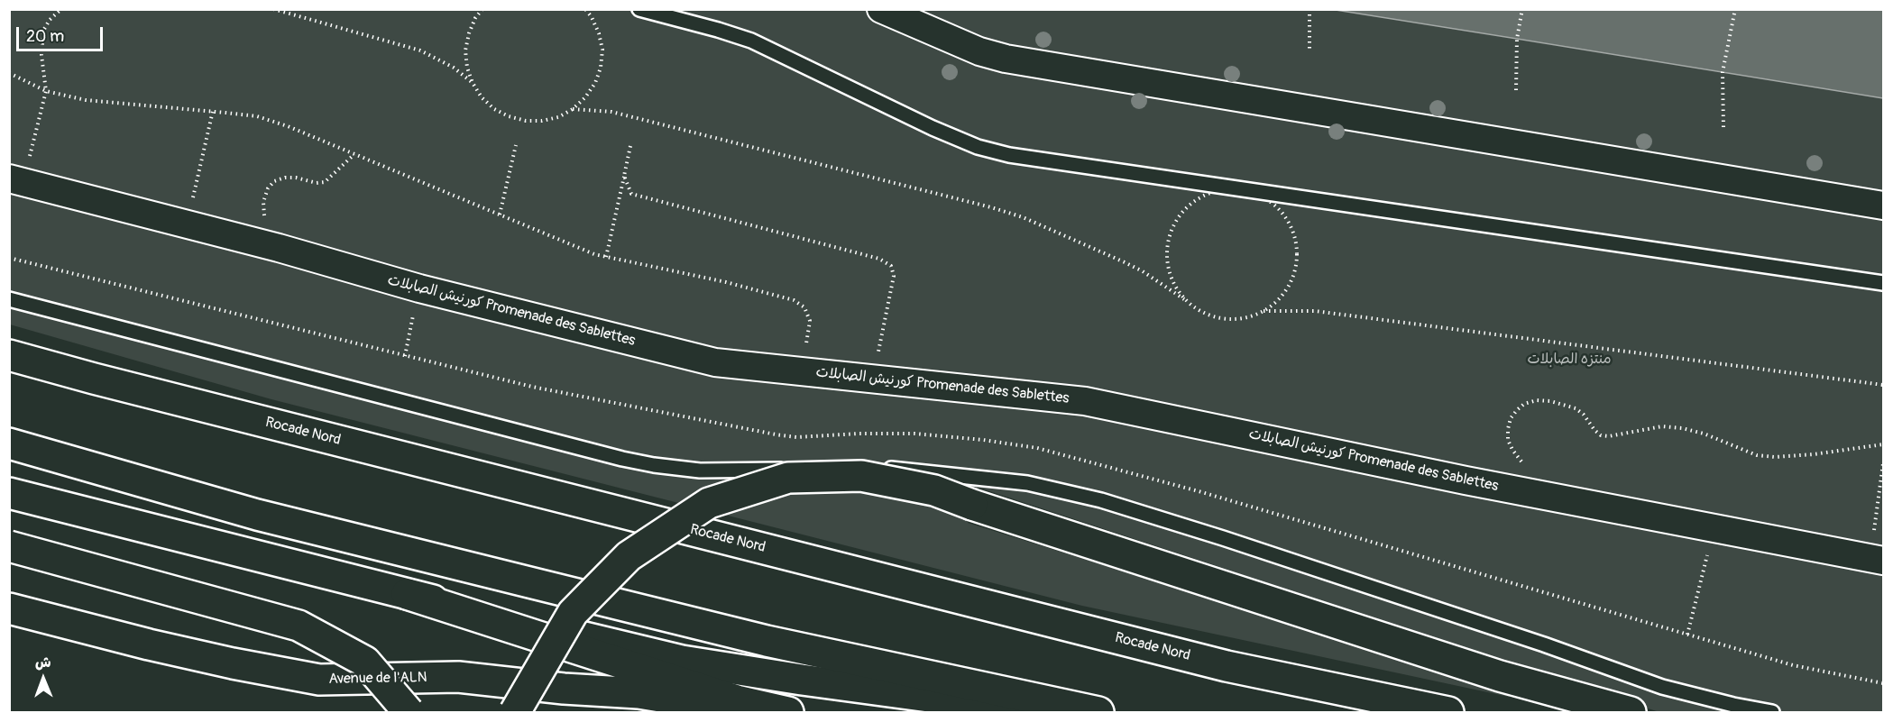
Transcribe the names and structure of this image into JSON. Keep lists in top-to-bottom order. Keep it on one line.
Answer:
{"streets":{"main road":["Rocade Nord","Avenue de l'ALN"],"street":["كورنيش الصابلات Promenade des Sablettes"]},"parks":["منتزه الصابلات"],"scale_bar":"20 m","north":"top"}
